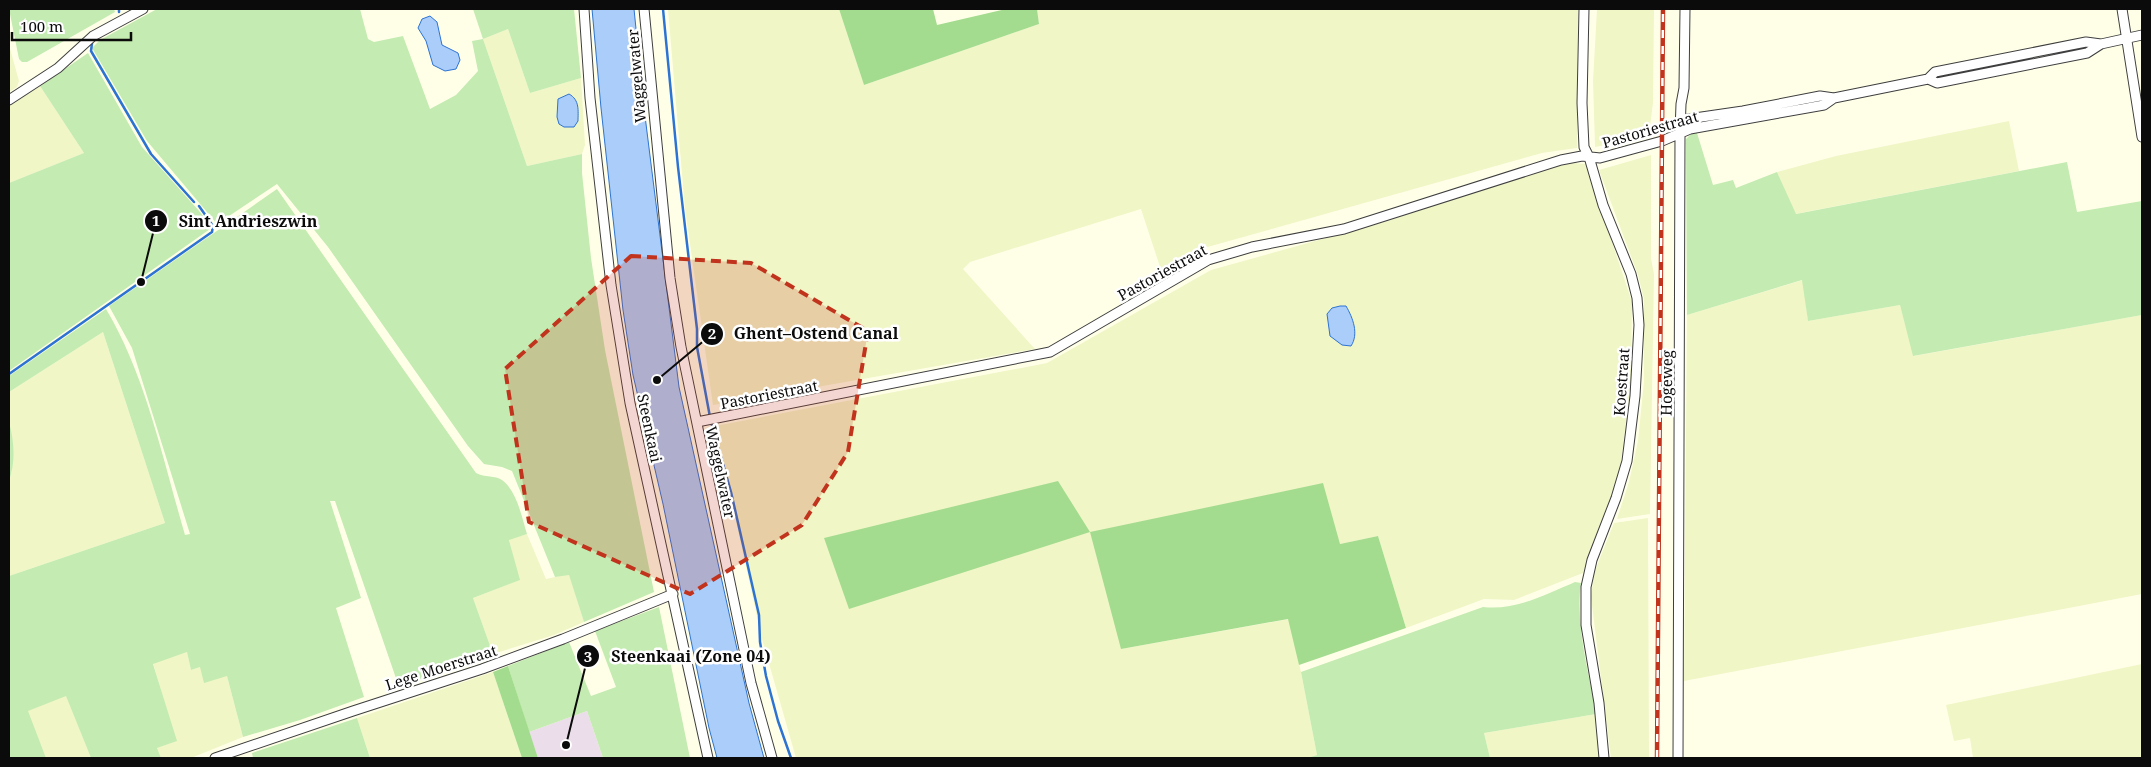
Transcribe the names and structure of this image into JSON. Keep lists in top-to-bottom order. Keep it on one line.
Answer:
{"streets":{"street":["Waggelwater","Pastoriestraat","Koestraat","Hogeweg","Steenkaai","Lege Moerstraat"]},"crossings":[["Waggelwater","Pastoriestraat"],["Pastoriestraat","Koestraat"],["Pastoriestraat","Hogeweg"],["Steenkaai","Lege Moerstraat"]],"places":["Sint Andrieszwin","Ghent–Ostend Canal","Steenkaai (Zone 04)"],"scale_bar":"100 m"}
